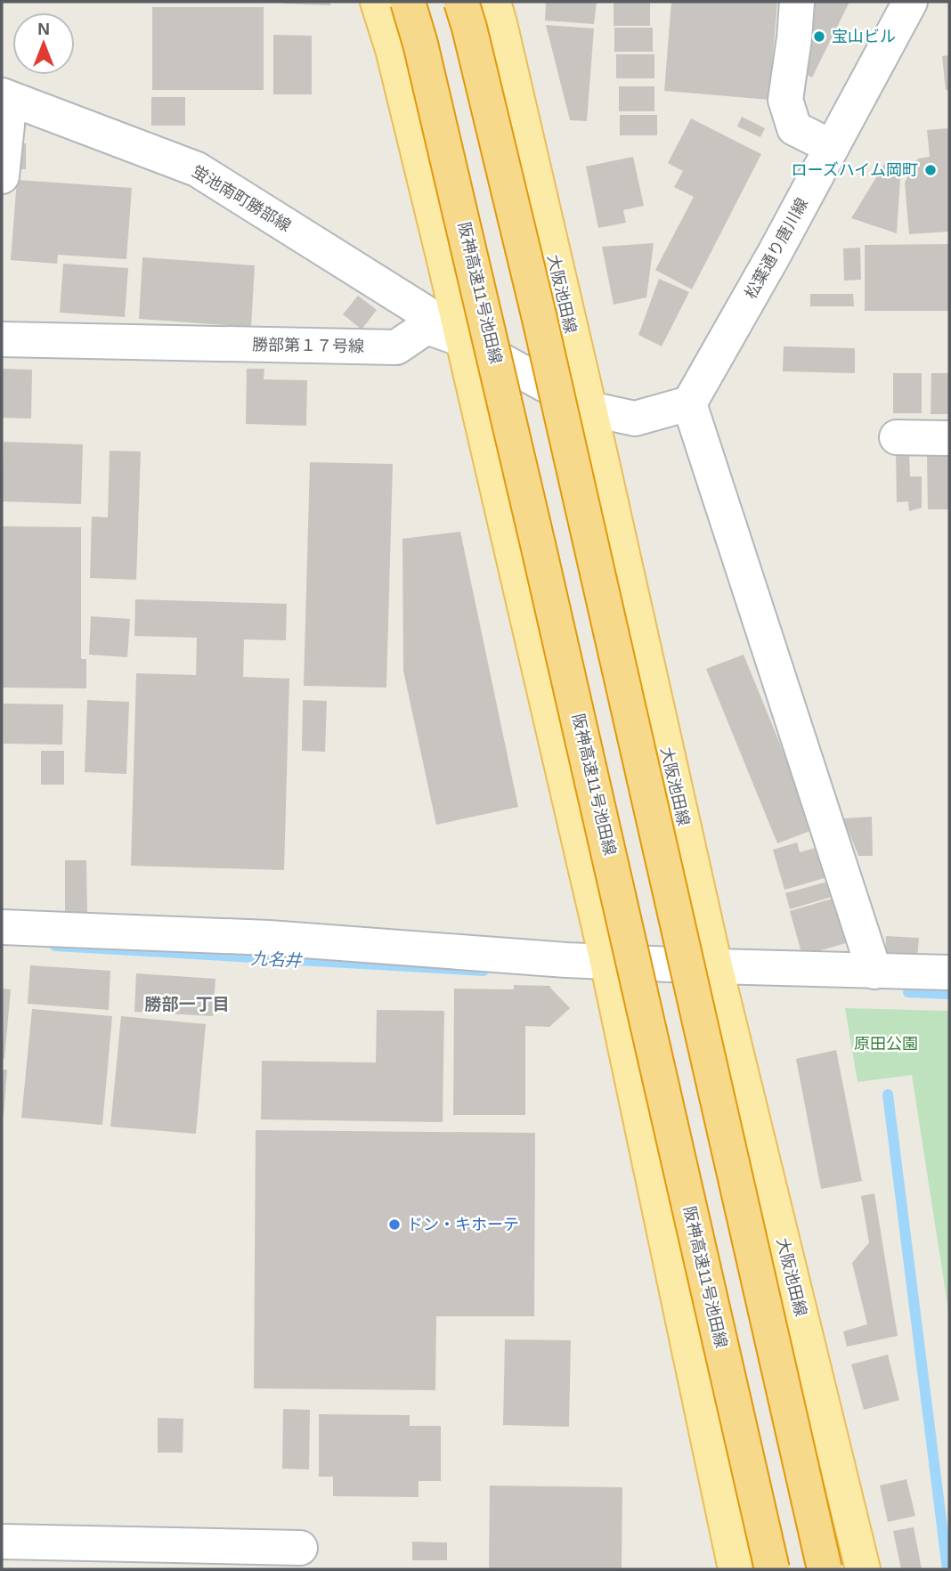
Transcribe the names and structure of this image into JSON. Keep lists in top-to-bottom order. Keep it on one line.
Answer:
{"streets":{"highway":["阪神高速11号池田線"],"main road":["大阪池田線"],"street":["蛍池南町勝部線","松葉通り唐川線","勝部第１７号線"]},"crossings":[["蛍池南町勝部線","勝部第１７号線"],["大阪池田線","勝部第１７号線"]],"districts":["勝部一丁目"],"water":["九名井"],"parks":["原田公園"],"places":["宝山ビル","ローズハイム岡町","ドン・キホーテ"],"north":"top"}
